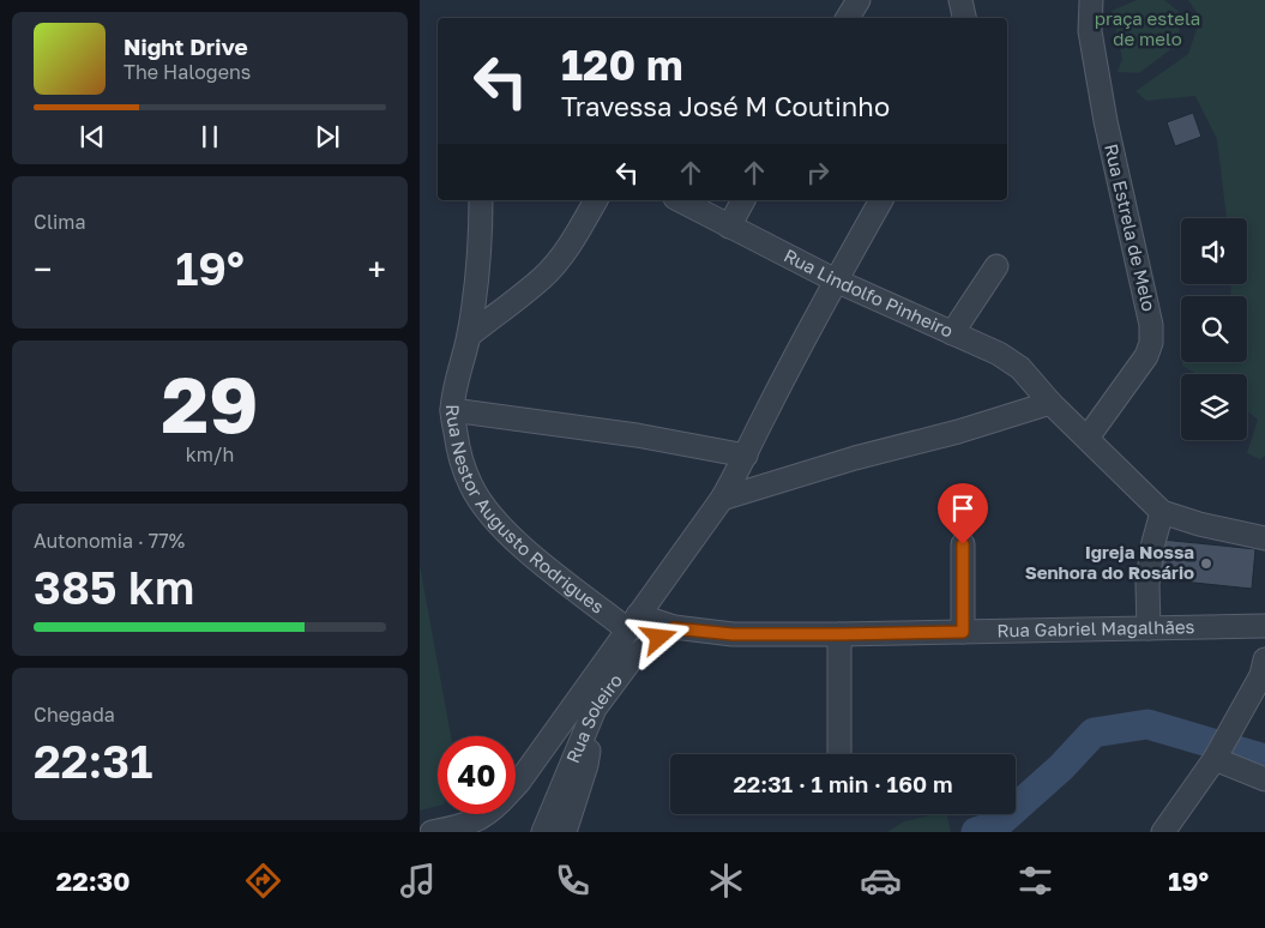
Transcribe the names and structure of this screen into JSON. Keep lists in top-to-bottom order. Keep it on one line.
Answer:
{"streets":{"street":["Rua Estrela de Melo","Rua Lindolfo Pinheiro","Rua Nestor Augusto Rodrigues","Rua Gabriel Magalhães","Rua Soleiro"]},"crossings":[["Rua Estrela de Melo","Rua Lindolfo Pinheiro"],["Rua Nestor Augusto Rodrigues","Rua Gabriel Magalhães"],["Rua Nestor Augusto Rodrigues","Rua Soleiro"],["Rua Gabriel Magalhães","Rua Soleiro"]],"parks":["praça estela de melo"],"places":["Igreja Nossa Senhora do Rosário"],"page":{"turn":["120 m","Travessa José M Coutinho"],"song":["Night Drive","The Halogens"],"tile":["Clima",["29","km/h"],["Autonomia · 77%","385 km"],["Chegada","22:31"]],"heat":["−","19°","+"],"limit":"40","trip":"22:31 · 1 min · 160 m","tabs":["22:30","19°"]}}
